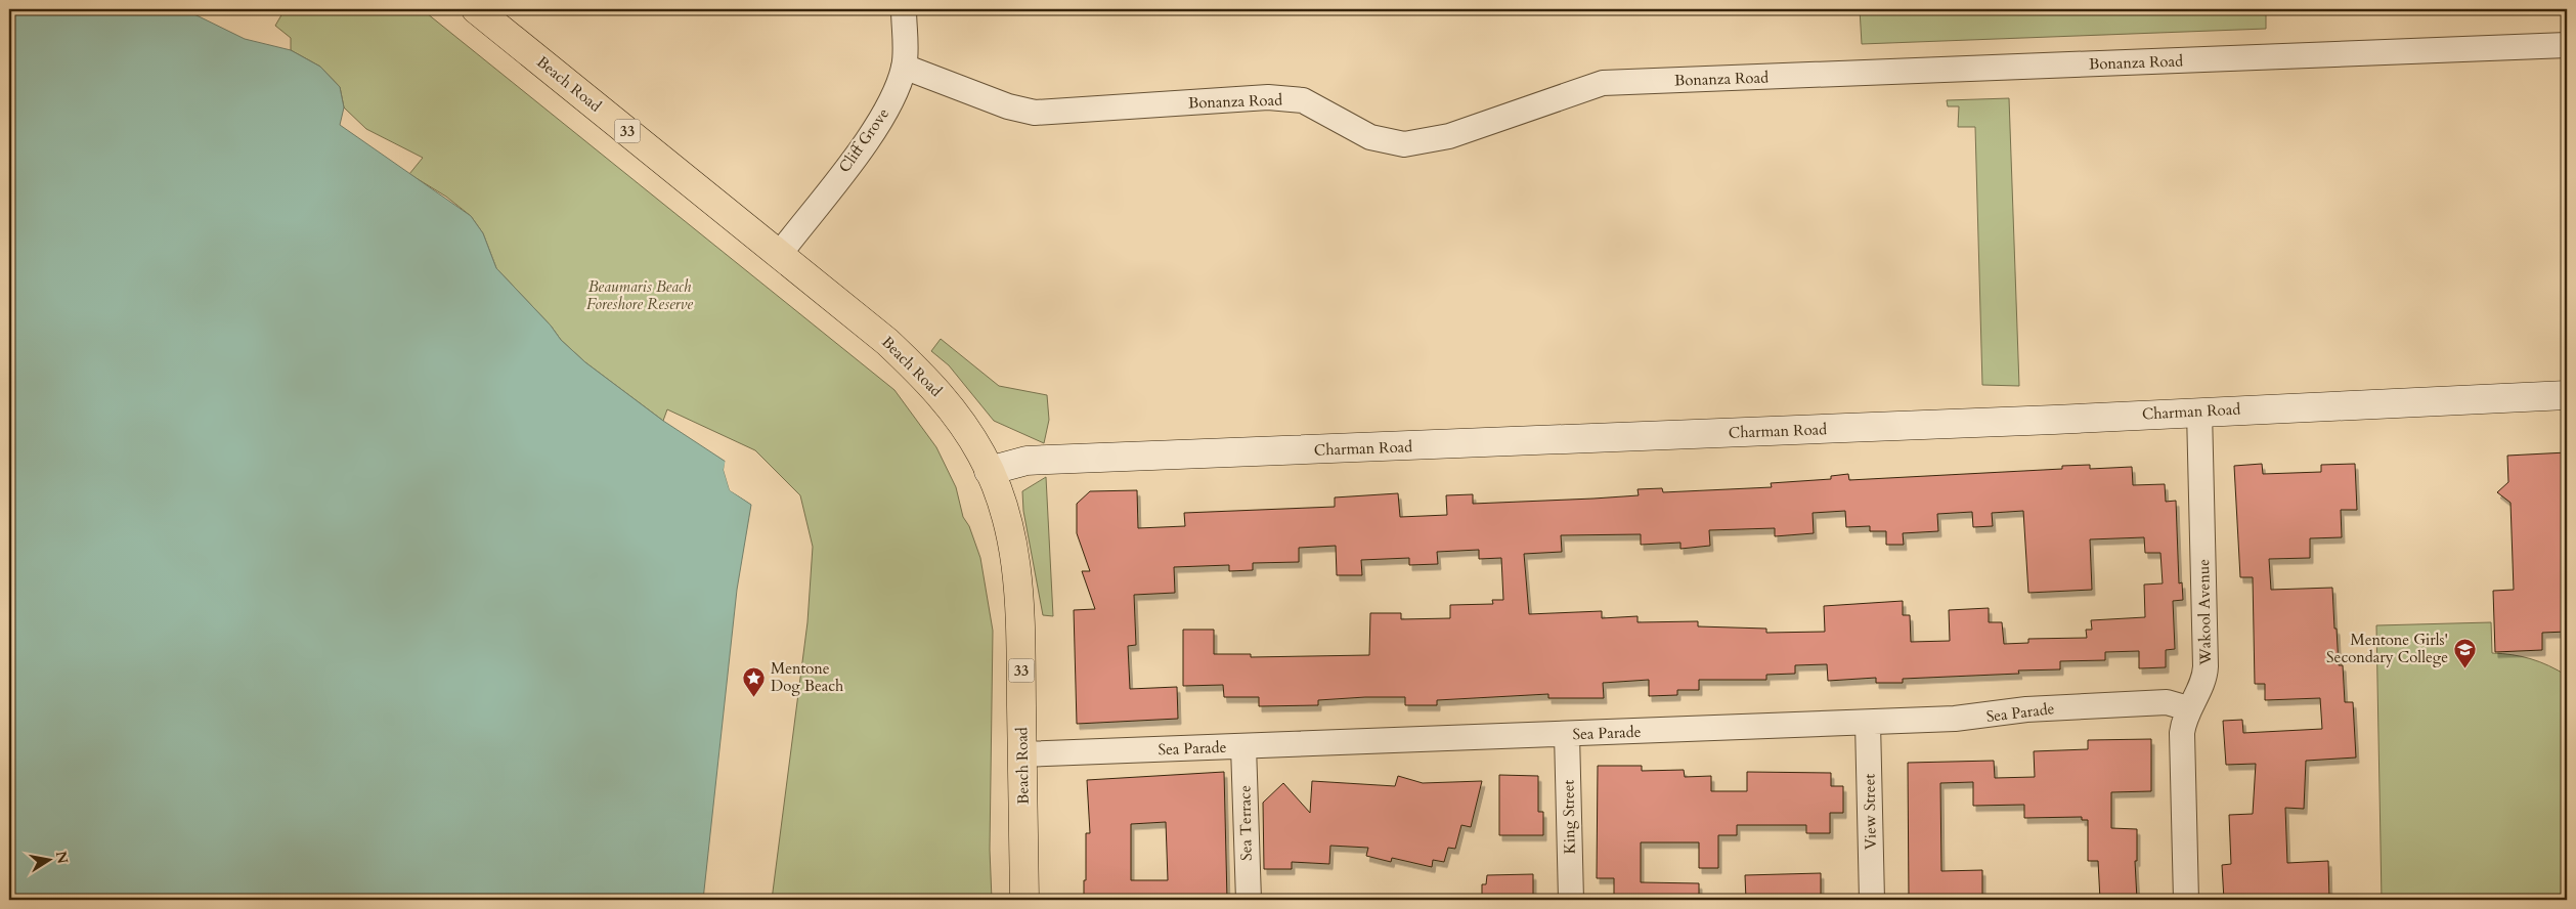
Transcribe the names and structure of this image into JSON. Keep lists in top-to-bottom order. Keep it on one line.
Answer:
{"streets":{"main road":["Beach Road","33","Charman Road"],"street":["Bonanza Road","Cliff Grove","Wakool Avenue","Sea Parade","View Street","King Street","Sea Terrace"]},"crossings":[["Bonanza Road","Cliff Grove"],["Beach Road","Cliff Grove"],["Beach Road","Charman Road"],["Beach Road","Sea Parade"],["Charman Road","Wakool Avenue"],["Wakool Avenue","Sea Parade"],["Sea Parade","View Street"],["Sea Parade","King Street"],["Sea Parade","Sea Terrace"]],"parks":["Beaumaris Beach Foreshore Reserve"],"places":{"school or university":["Mentone Girls' Secondary College"],"place":["Mentone Dog Beach"]},"north":"right"}
